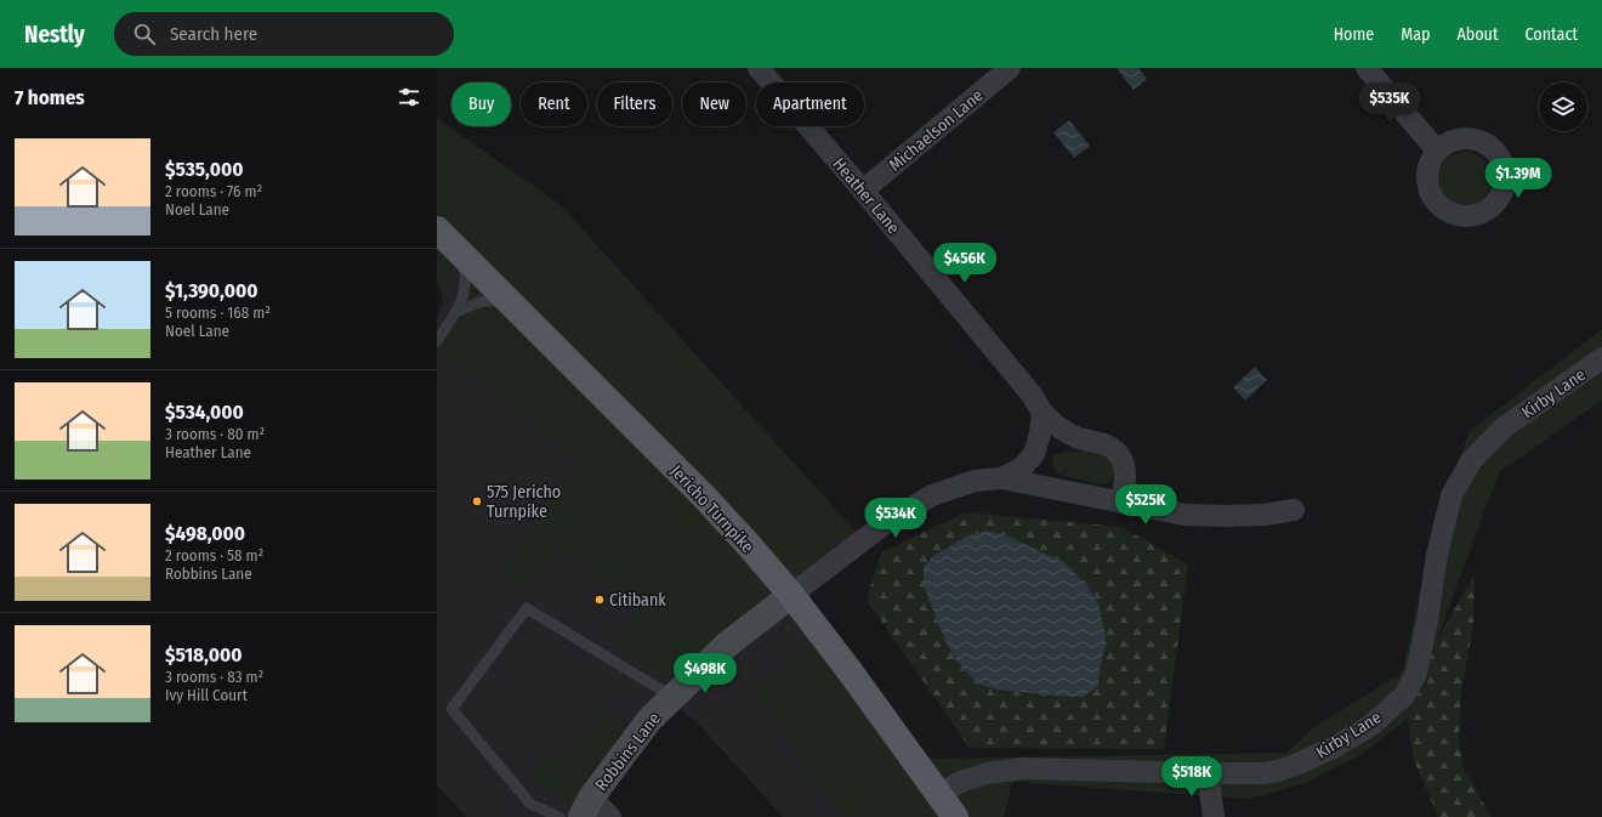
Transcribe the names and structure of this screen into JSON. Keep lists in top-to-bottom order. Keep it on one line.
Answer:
{"streets":{"main road":["Jericho Turnpike"],"street":["Michaelson Lane","Heather Lane","Kirby Lane","Robbins Lane"]},"crossings":[["Michaelson Lane","Heather Lane"],["Kirby Lane","Jericho Turnpike"],["Jericho Turnpike","Robbins Lane"]],"places":["575 Jericho Turnpike","Citibank"],"page":{"header":"Nestly","search":"Search here","nav":["Home","Map","About","Contact"],"heading":"7 homes","price":["$535K","$1.39M","$456K","$525K","$534K","$498K","$518K"],"chip":["Buy","Rent","Filters","New","Apartment"],"list":[{"name":"$535,000","note":"2 rooms · 76 m² · Noel Lane"},{"name":"$1,390,000","note":"5 rooms · 168 m² · Noel Lane"},{"name":"$534,000","note":"3 rooms · 80 m² · Heather Lane"},{"name":"$498,000","note":"2 rooms · 58 m² · Robbins Lane"},{"name":"$518,000","note":"3 rooms · 83 m² · Ivy Hill Court"}]}}
